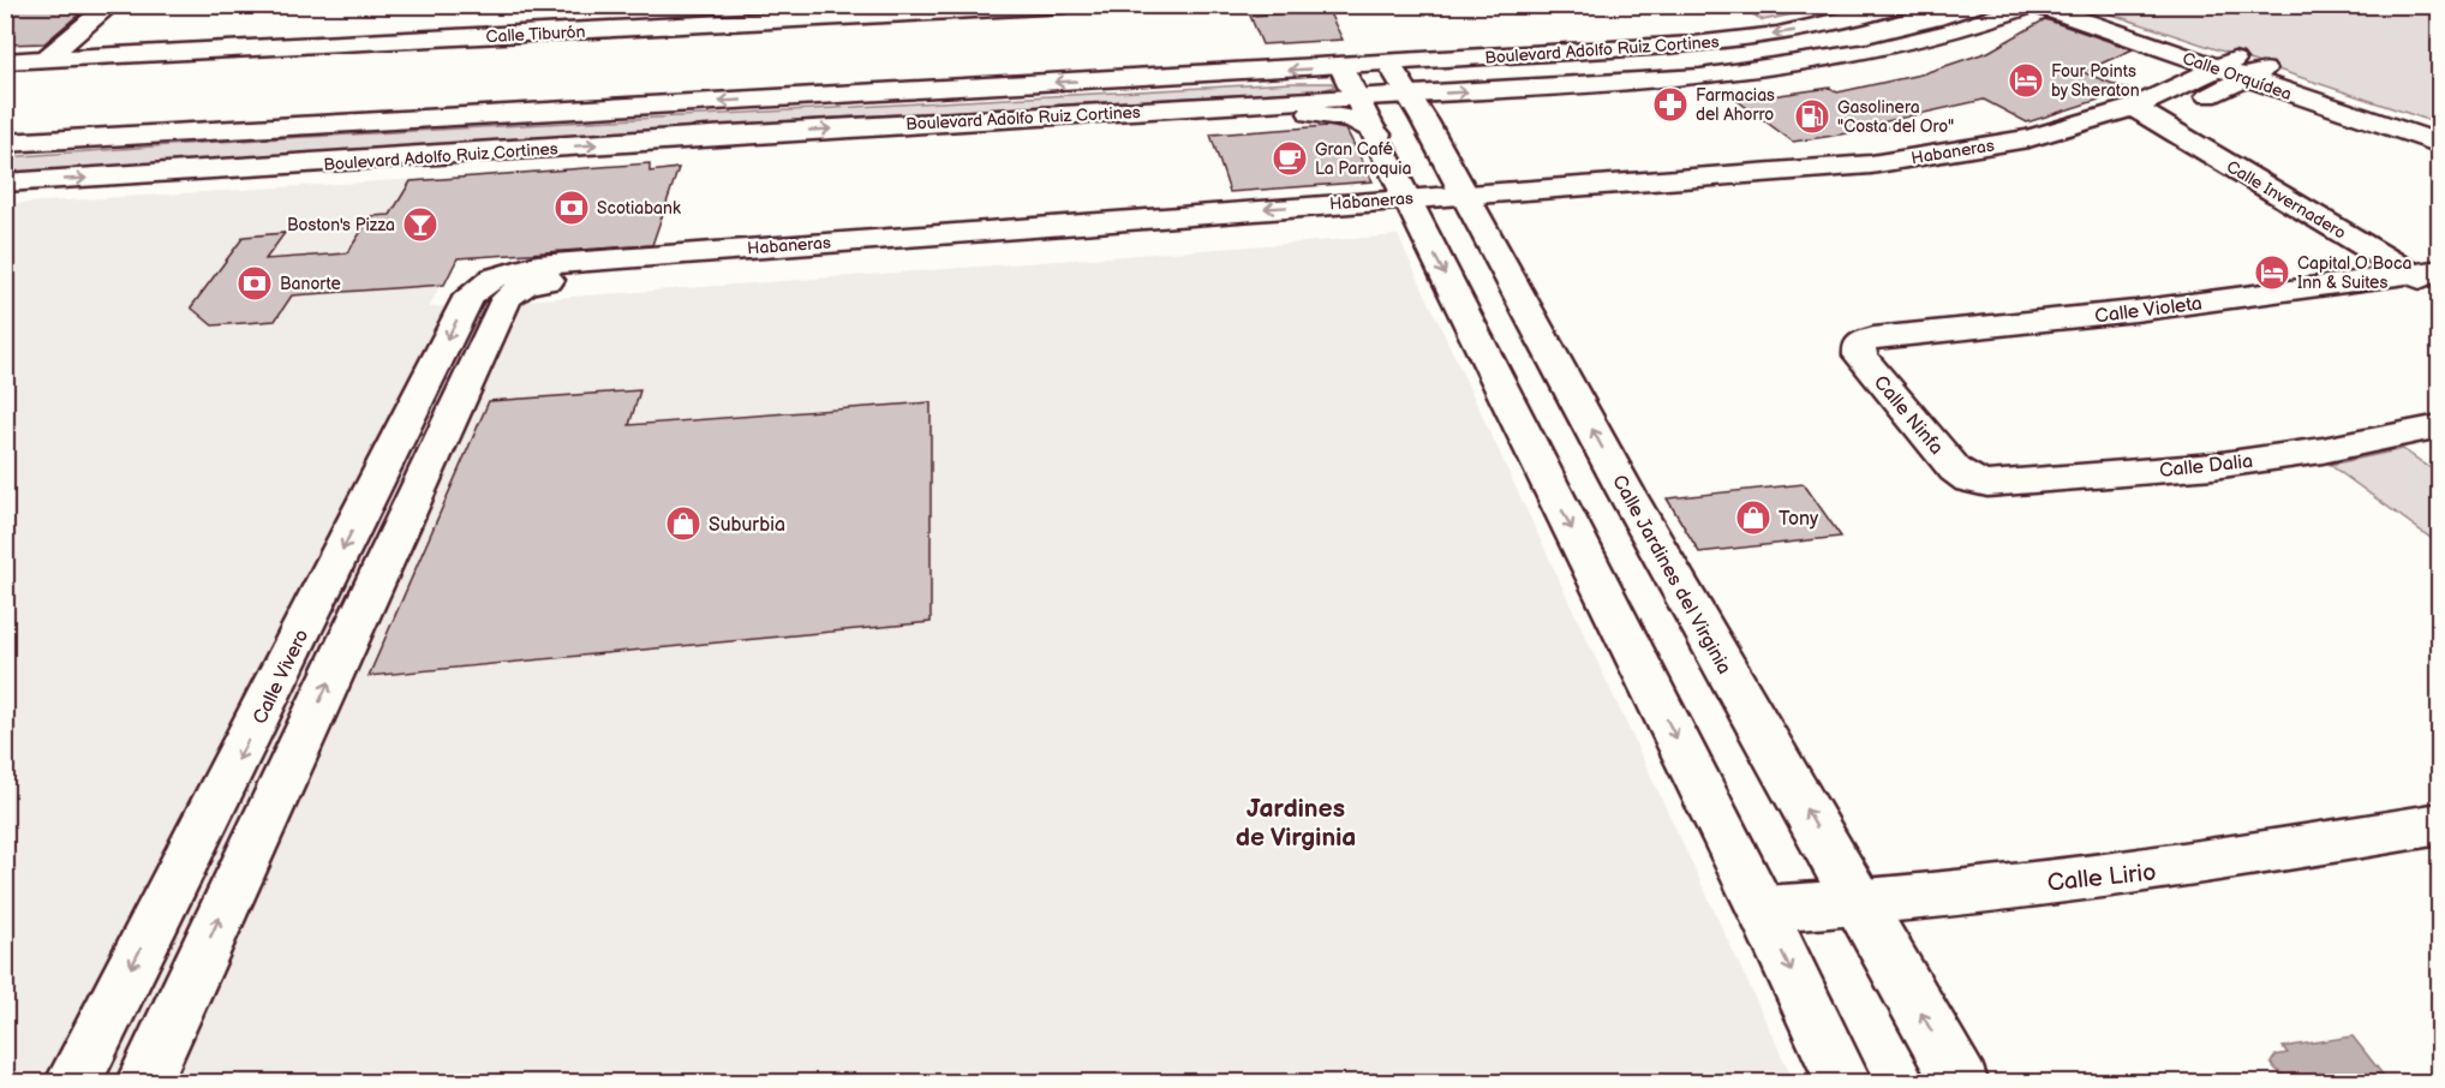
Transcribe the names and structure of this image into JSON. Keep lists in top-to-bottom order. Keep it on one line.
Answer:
{"streets":{"street":["Calle Tiburón","Boulevard Adolfo Ruiz Cortines","Calle Orquídea","Habaneras","Calle Invernadero","Calle Violeta","Calle Ninfa","Calle Dalia","Calle Jardines del Virginia","Calle Vivero","Calle Lirio"]},"crossings":[["Boulevard Adolfo Ruiz Cortines","Calle Orquídea"],["Boulevard Adolfo Ruiz Cortines","Calle Jardines del Virginia"],["Calle Orquídea","Habaneras"],["Habaneras","Calle Invernadero"],["Habaneras","Calle Jardines del Virginia"],["Habaneras","Calle Vivero"],["Calle Invernadero","Calle Violeta"],["Calle Violeta","Calle Ninfa"],["Calle Ninfa","Calle Dalia"],["Calle Jardines del Virginia","Calle Lirio"]],"districts":["Jardines de Virginia"],"places":{"hotel":["Four Points by Sheraton","Capital O Boca Inn & Suites"],"pharmacy":["Farmacias del Ahorro"],"fuel station":["Gasolinera \"Costa del Oro\""],"cafe":["Gran Café La Parroquia"],"bank":["Scotiabank","Banorte"],"bar":["Boston's Pizza"],"shop":["Tony","Suburbia"]}}
